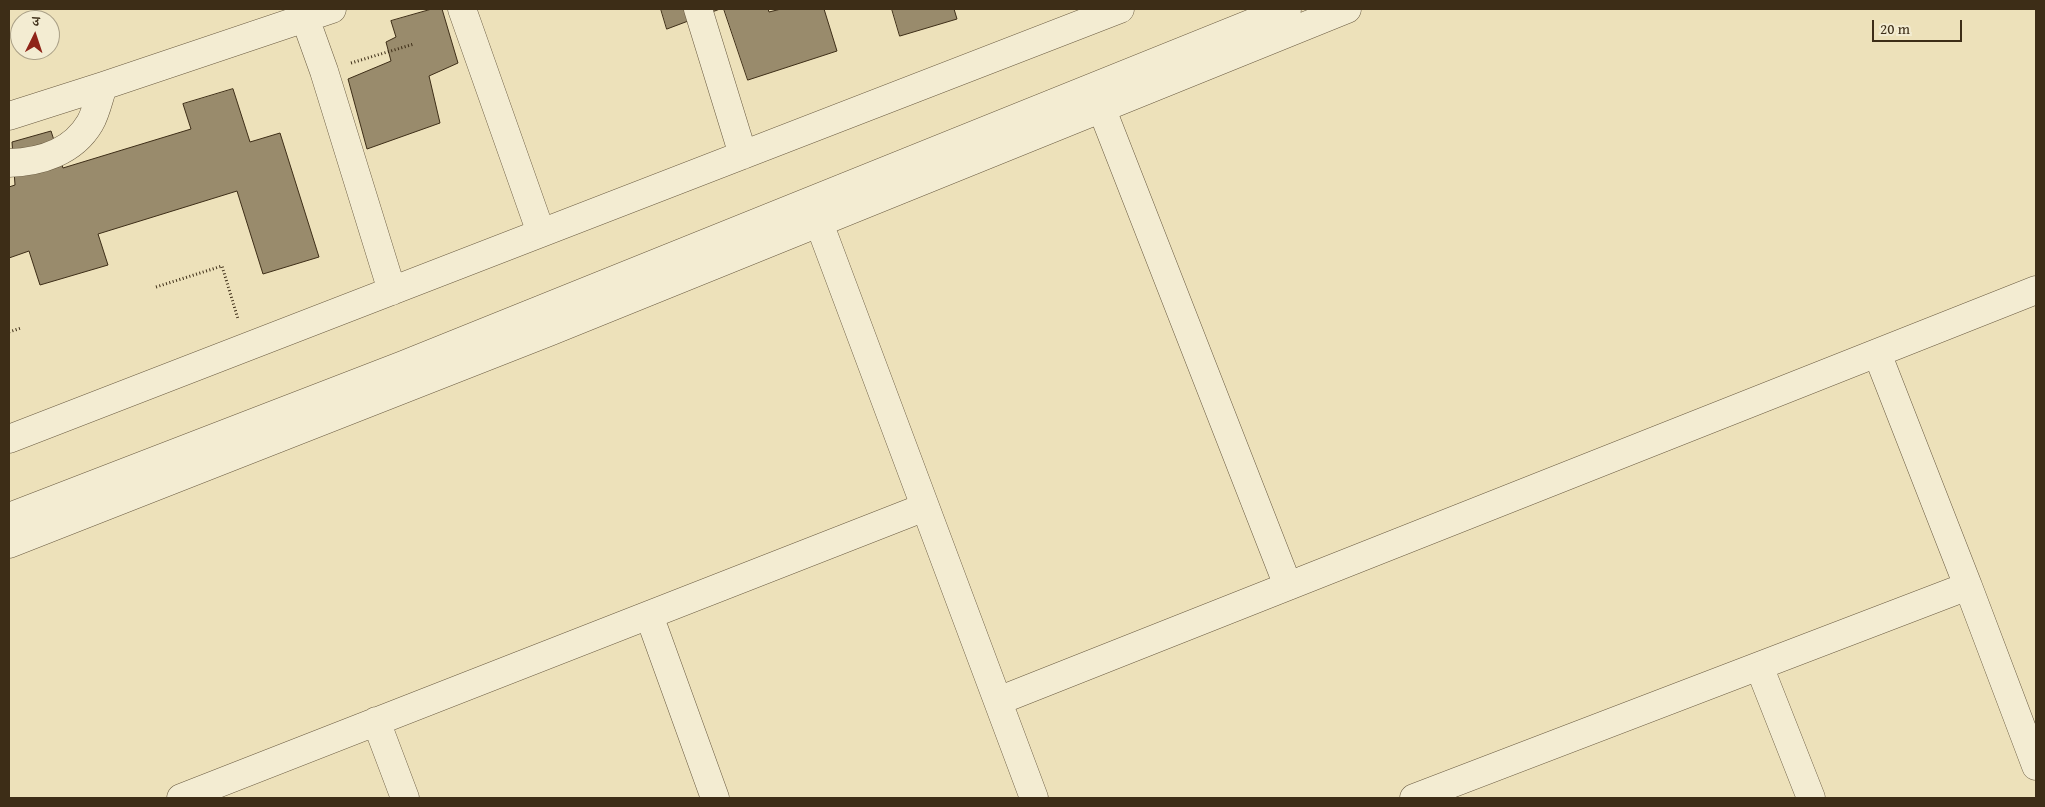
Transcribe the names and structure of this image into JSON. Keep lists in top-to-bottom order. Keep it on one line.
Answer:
{"scale_bar":"20 m","north":"top"}
